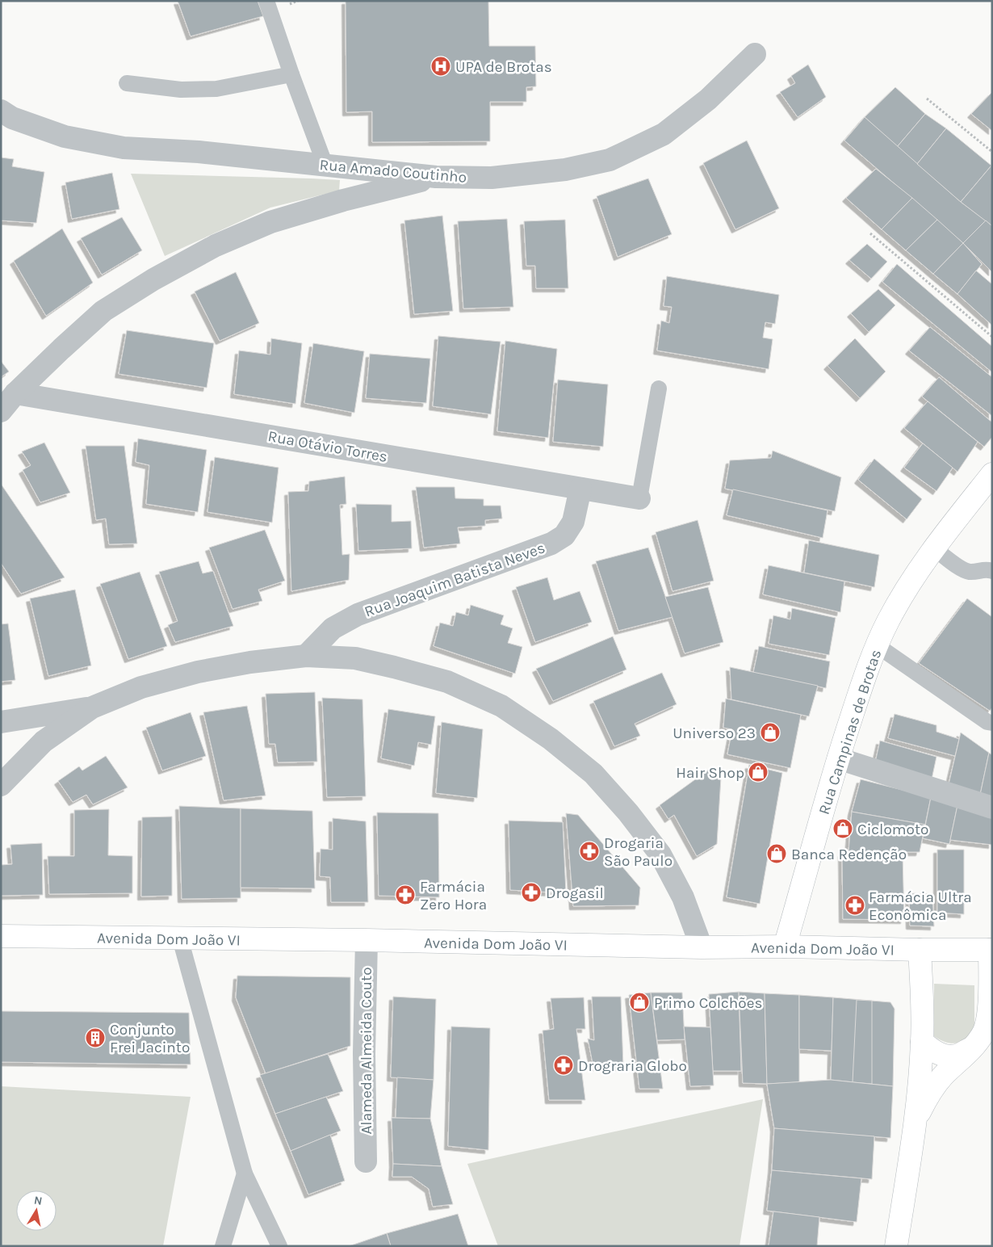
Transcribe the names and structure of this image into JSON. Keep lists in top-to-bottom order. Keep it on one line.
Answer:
{"streets":{"main road":["Rua Campinas de Brotas","Avenida Dom João VI"],"street":["Rua Amado Coutinho","Rua Otávio Torres","Rua Joaquim Batista Neves","Alameda Almeida Couto"]},"crossings":[["Rua Otávio Torres","Rua Joaquim Batista Neves"],["Rua Campinas de Brotas","Avenida Dom João VI"],["Avenida Dom João VI","Alameda Almeida Couto"]],"places":{"hospital":["UPA de Brotas"],"shop":["Universo 23","Hair Shop","Ciclomoto","Banca Redenção","Primo Colchões"],"pharmacy":["Drogaria São Paulo","Drogasil","Farmácia Zero Hora","Farmácia Ultra Econômica","Drograria Globo"],"building":["Conjunto Frei Jacinto"]},"north":"top"}
